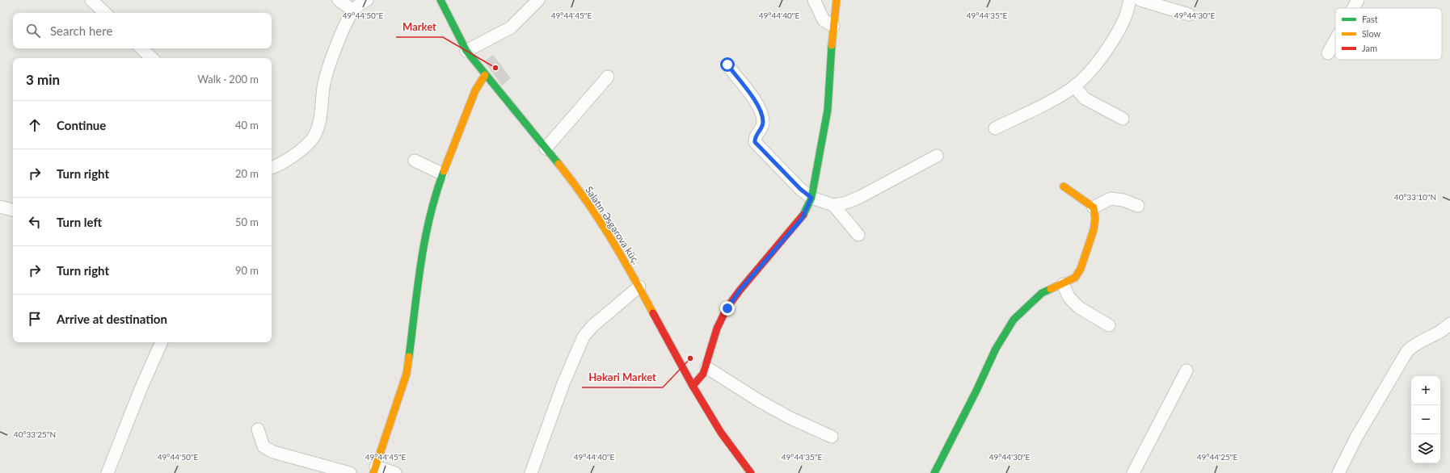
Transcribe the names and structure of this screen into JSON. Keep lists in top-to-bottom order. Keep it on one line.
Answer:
{"streets":{"street":["Salatın Əsgərova küç."]},"places":["Market","Həkəri Market"],"legend":["Fast","Slow","Jam"],"page":{"search":"Search here","heading":["3 min","Walk · 200 m"],"list":[["Continue","40 m"],["Turn right","20 m"],["Turn left","50 m"],["Turn right","90 m"],"Arrive at destination"],"map_buttons":["+","−"]},"coordinates":["49°44'50\"E","49°44'45\"E","49°44'40\"E","49°44'35\"E","49°44'30\"E","40°33'10\"N","40°33'25\"N","49°44'25\"E"]}
